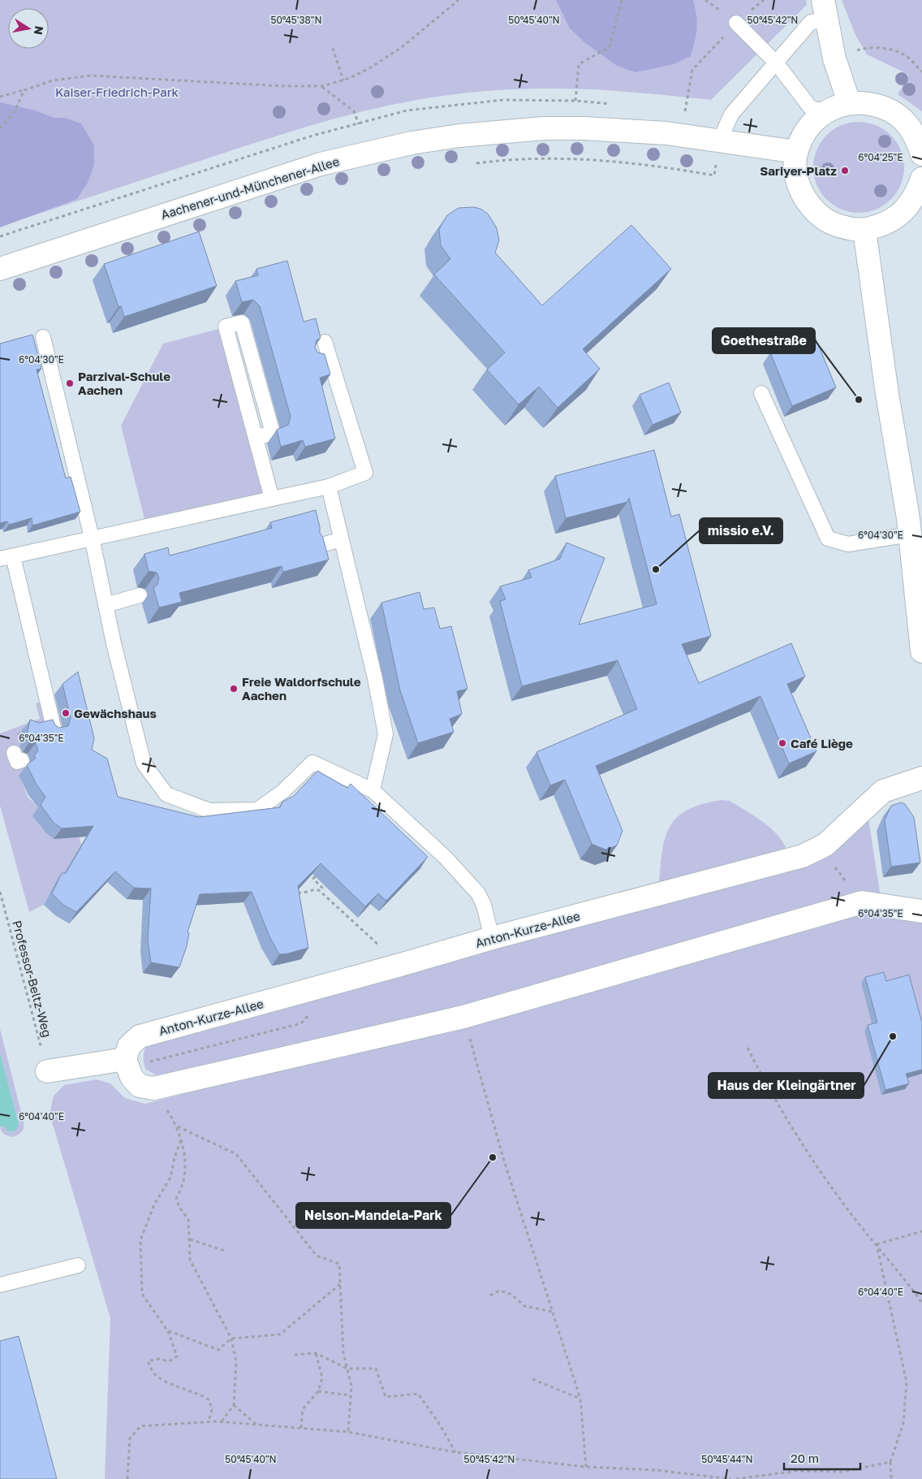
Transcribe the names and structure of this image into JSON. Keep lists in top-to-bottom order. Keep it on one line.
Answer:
{"streets":{"street":["Aachener-und-Münchener-Allee","Anton-Kurze-Allee"],"path":["Professor-Beltz-Weg"]},"parks":["Kaiser-Friedrich-Park"],"places":["Sariyer-Platz","Parzival-Schule Aachen","Goethestraße","missio e.V.","Freie Waldorfschule Aachen","Gewächshaus","Café Liège","Haus der Kleingärtner","Nelson-Mandela-Park"],"scale_bar":"20 m","north":"right","coordinates":["50°45'38\"N","50°45'40\"N","50°45'42\"N","6°04'25\"E","6°04'30\"E","6°04'35\"E","6°04'40\"E","50°45'44\"N"]}
